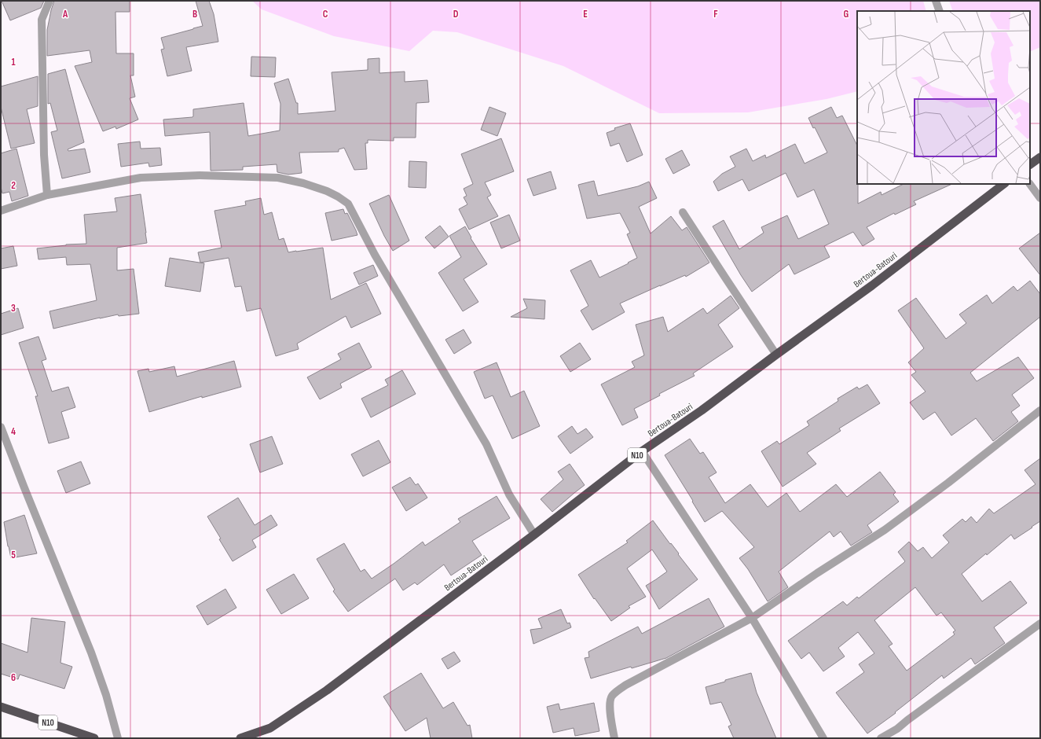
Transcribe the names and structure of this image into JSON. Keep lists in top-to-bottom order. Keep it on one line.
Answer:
{"streets":{"highway":["Bertoua-Batouri","N10"]},"grid":{"columns":["A","B","C","D","E","F","G"],"rows":["1","2","3","4","5","6"]}}
